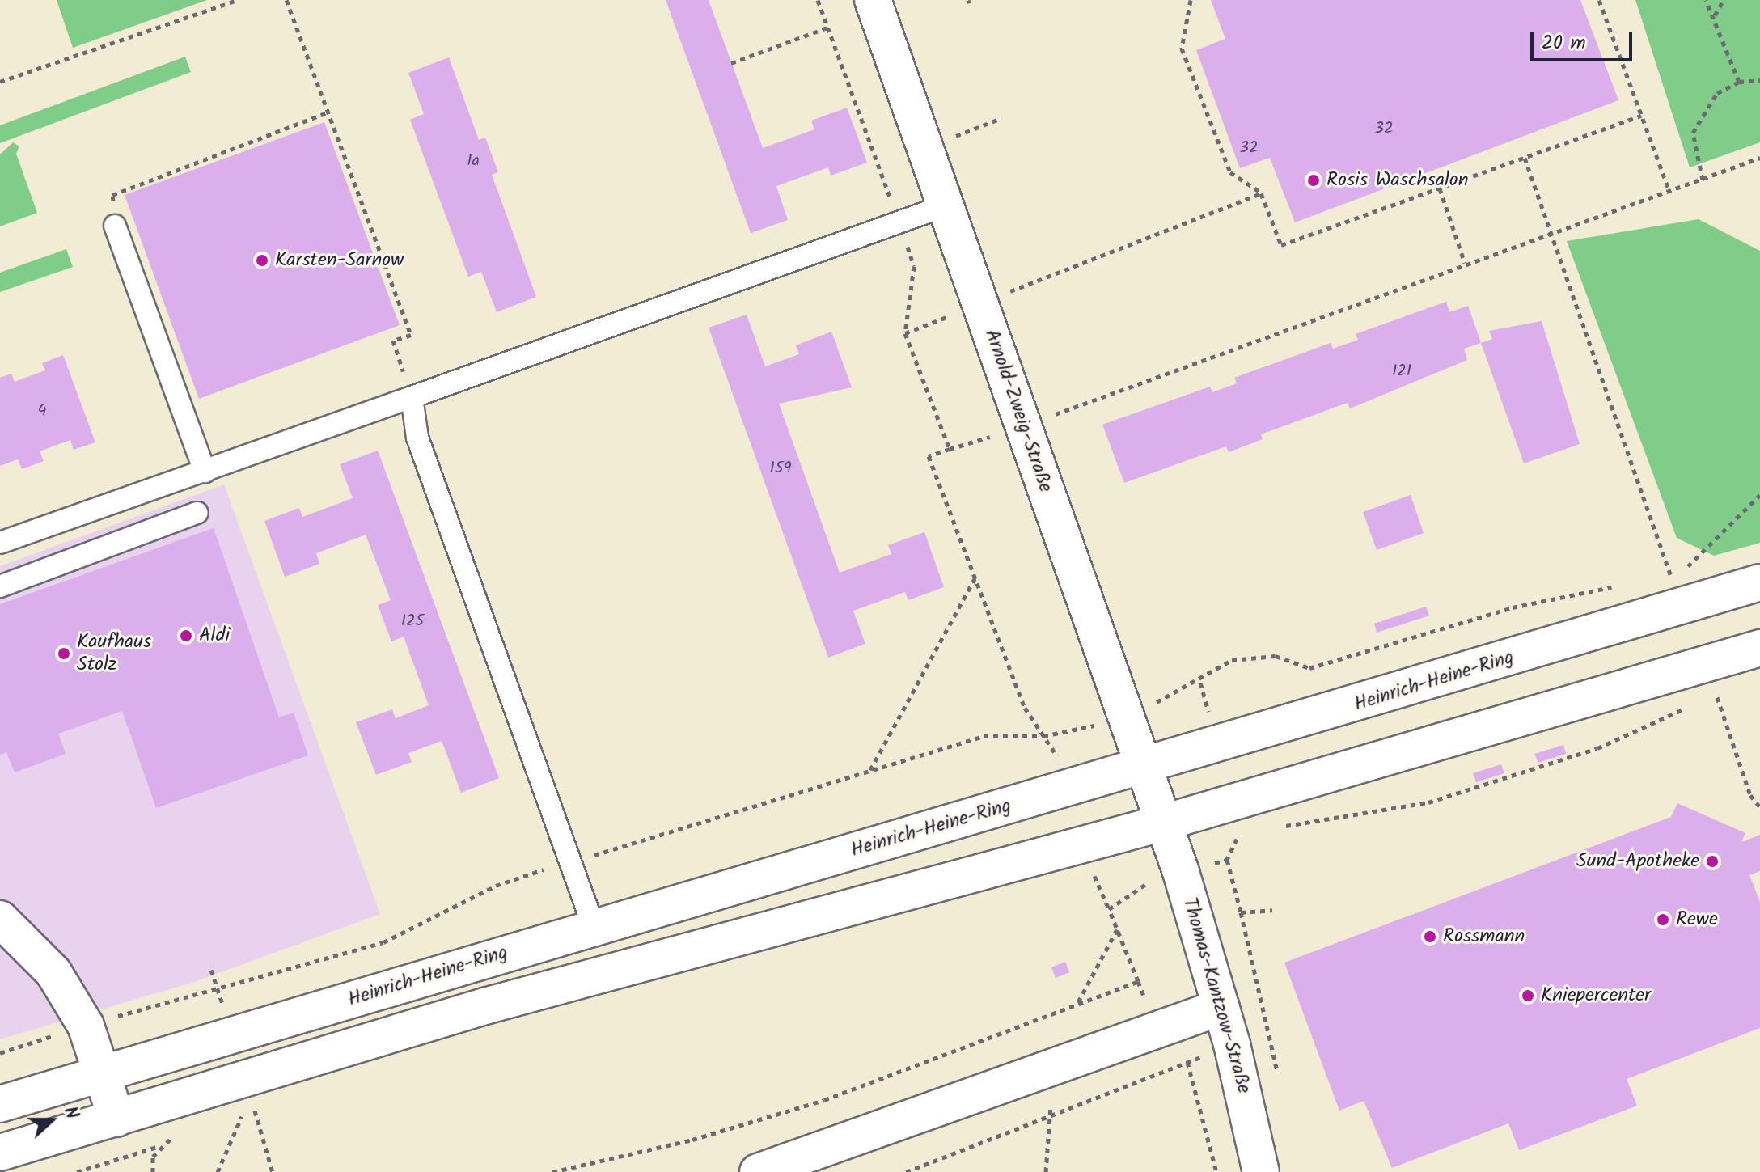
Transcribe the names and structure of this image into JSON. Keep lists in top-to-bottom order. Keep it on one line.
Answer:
{"streets":{"main road":["Arnold-Zweig-Straße","Heinrich-Heine-Ring","Thomas-Kantzow-Straße"]},"crossings":[["Arnold-Zweig-Straße","Heinrich-Heine-Ring"],["Arnold-Zweig-Straße","Thomas-Kantzow-Straße"]],"places":["Rosis Waschsalon","Karsten-Sarnow","Aldi","Kaufhaus Stolz","Sund-Apotheke","Rewe","Rossmann","Kniepercenter"],"house_numbers":["32","32","1a","121","4","159","125"],"scale_bar":"20 m","north":"right"}
